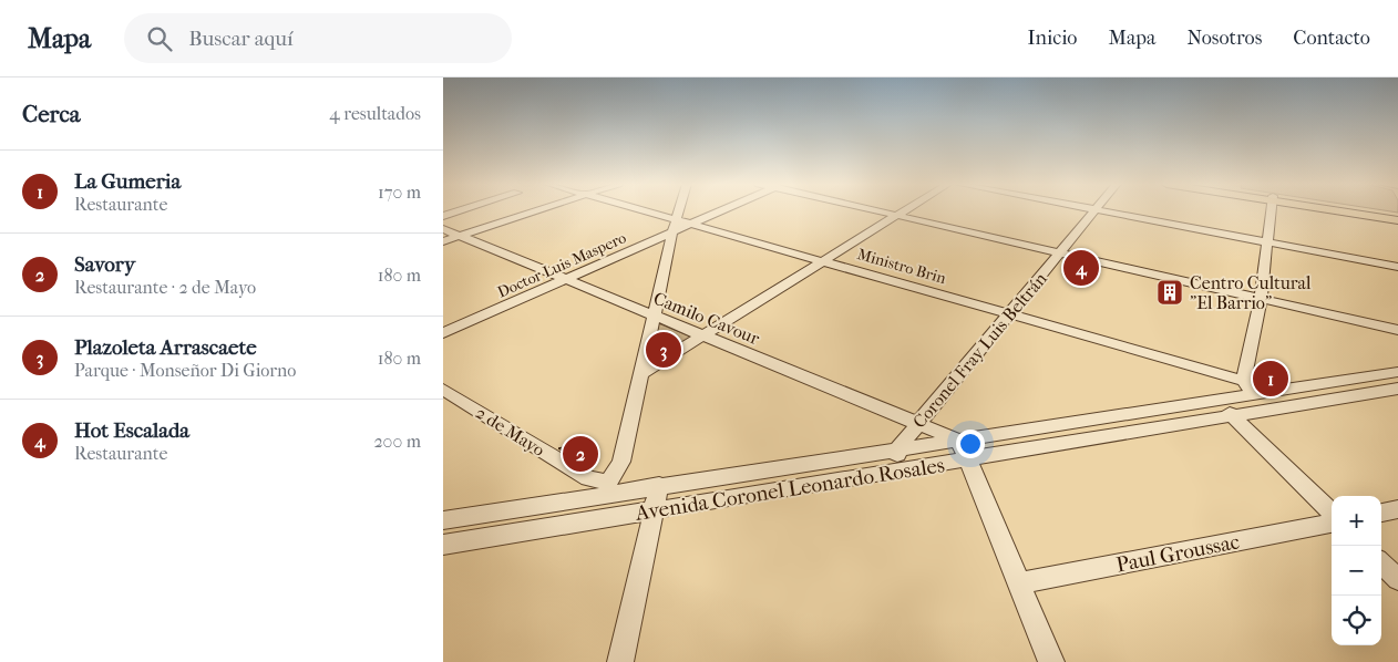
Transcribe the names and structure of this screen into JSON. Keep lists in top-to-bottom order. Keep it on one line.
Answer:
{"streets":{"street":["Doctor Luis Maspero","Ministro Brin","Camilo Cavour","Coronel Fray Luis Beltrán","2 de Mayo","Avenida Coronel Leonardo Rosales","Paul Groussac"]},"crossings":[["Doctor Luis Maspero","Ministro Brin"],["Doctor Luis Maspero","Camilo Cavour"],["Ministro Brin","Coronel Fray Luis Beltrán"],["Ministro Brin","Avenida Coronel Leonardo Rosales"],["Camilo Cavour","Coronel Fray Luis Beltrán"],["Camilo Cavour","Avenida Coronel Leonardo Rosales"],["Coronel Fray Luis Beltrán","Avenida Coronel Leonardo Rosales"],["2 de Mayo","Avenida Coronel Leonardo Rosales"]],"places":{"building":["Centro Cultural \"El Barrio\""]},"page":{"header":"Mapa","search":"Buscar aquí","nav":["Inicio","Mapa","Nosotros","Contacto"],"heading":["Cerca","4 resultados"],"list":[{"mark":"1","name":"La Gumeria","note":"Restaurante","value":"170 m"},{"mark":"2","name":"Savory","note":"Restaurante · 2 de Mayo","value":"180 m"},{"mark":"3","name":"Plazoleta Arrascaete","note":"Parque · Monseñor Di Giorno","value":"180 m"},{"mark":"4","name":"Hot Escalada","note":"Restaurante","value":"200 m"}],"pins":["4","3","1","2"],"map_buttons":["+","−"]}}
